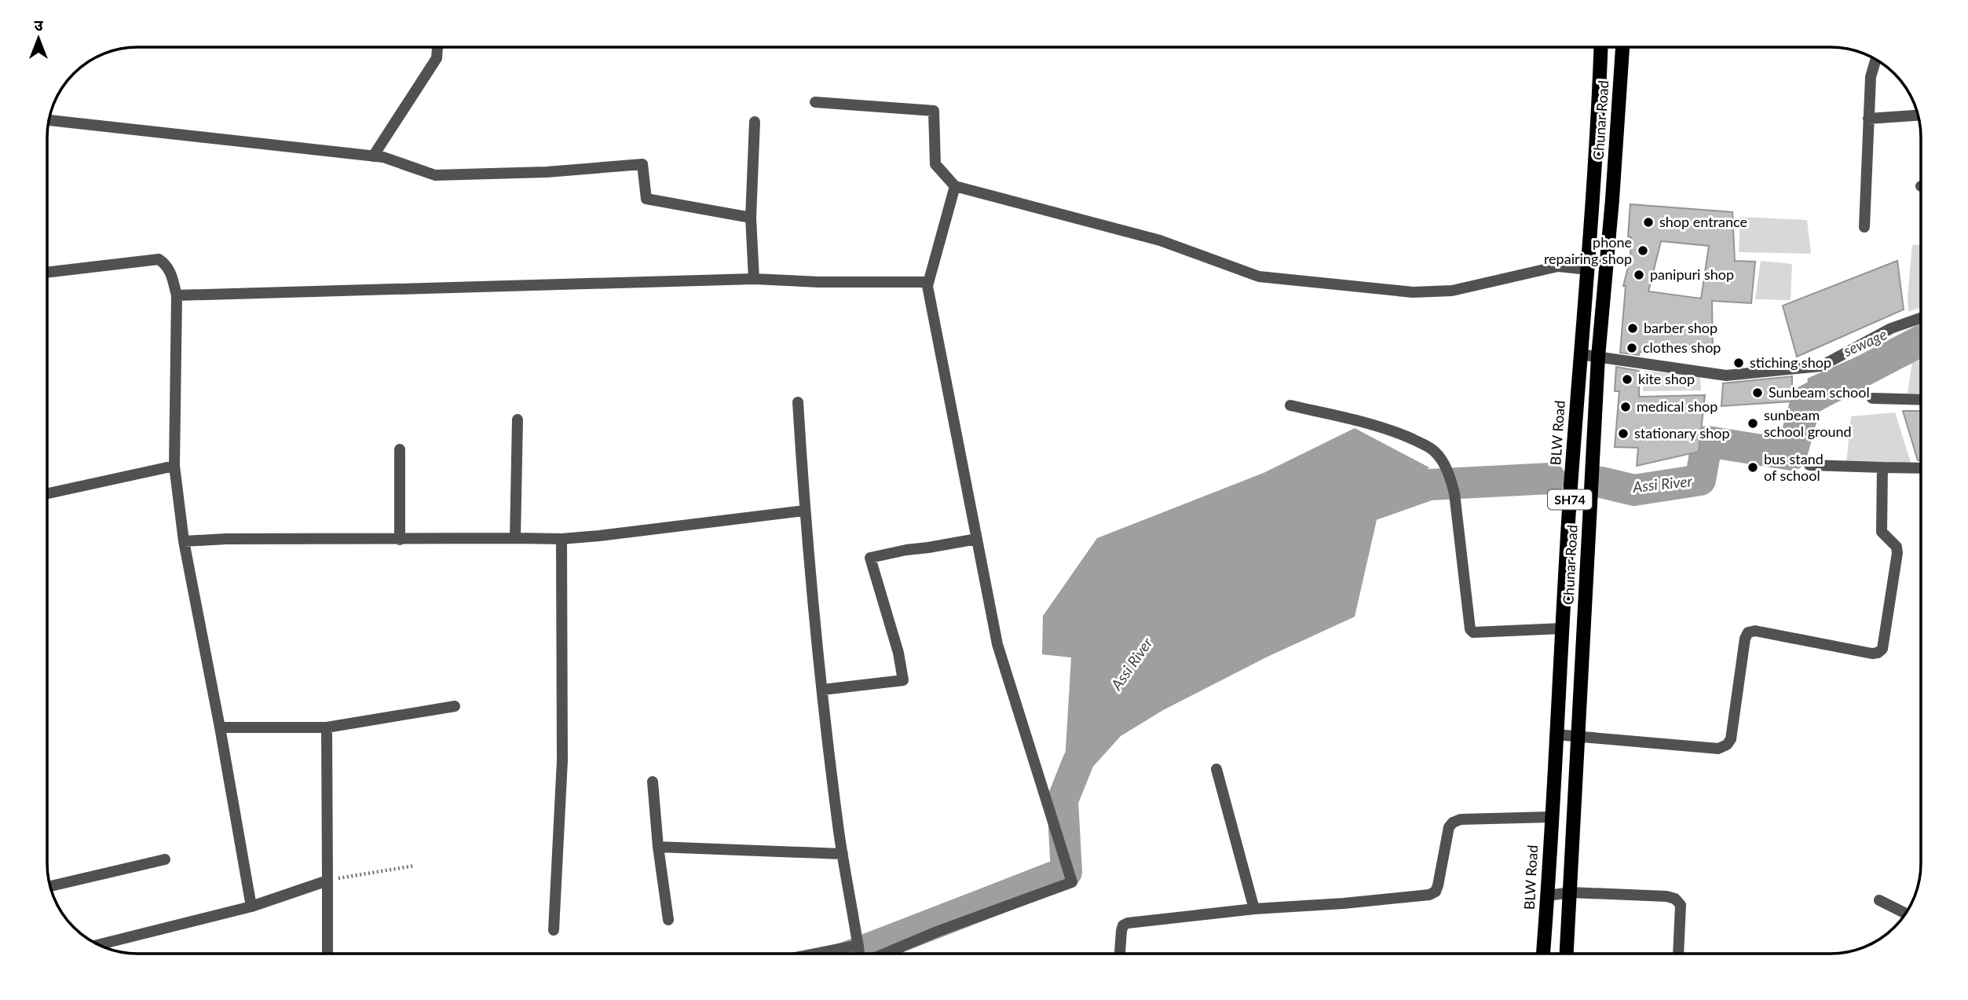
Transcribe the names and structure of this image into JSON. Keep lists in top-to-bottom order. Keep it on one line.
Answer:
{"streets":{"main road":["Chunar Road","BLW Road","SH74"]},"water":["sewage","Assi River"],"places":["shop entrance","phone repairing shop","panipuri shop","barber shop","clothes shop","stiching shop","kite shop","Sunbeam school","medical shop","sunbeam school ground","stationary shop","bus stand of school"],"north":"top"}
